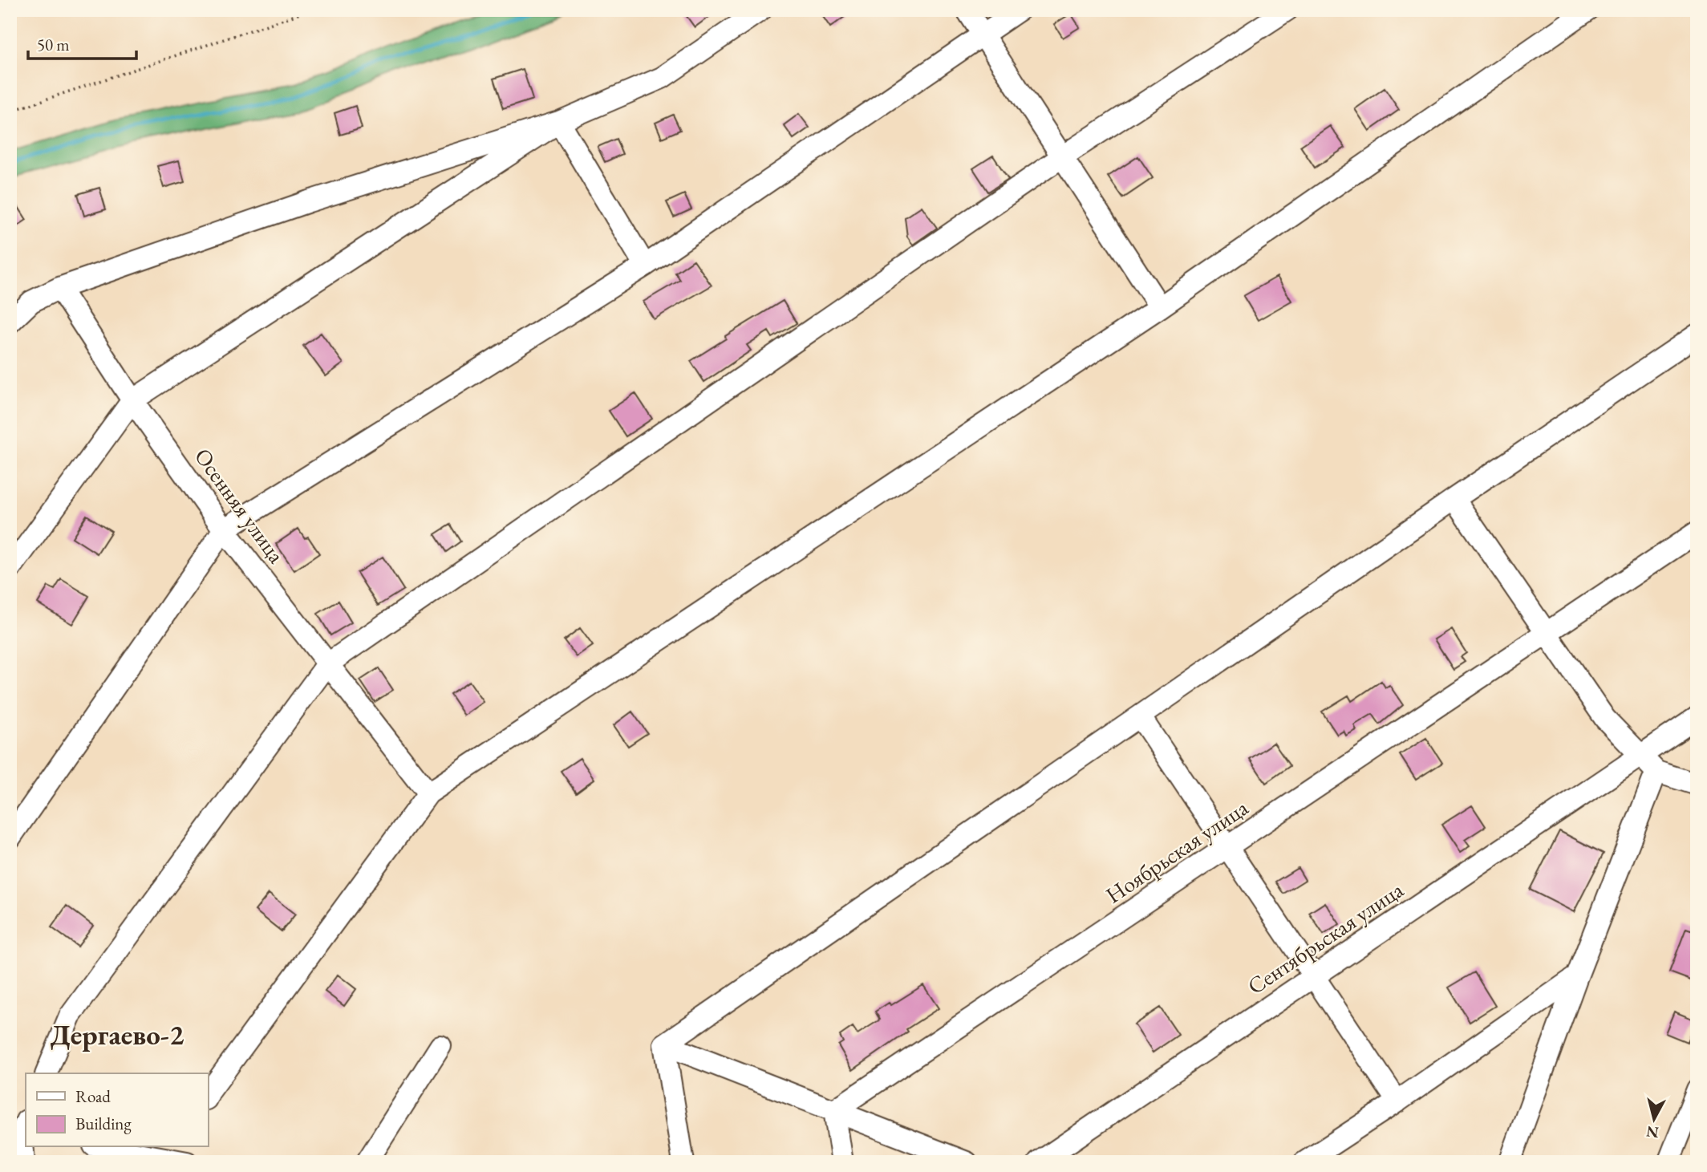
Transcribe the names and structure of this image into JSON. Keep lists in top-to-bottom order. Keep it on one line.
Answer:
{"streets":{"street":["Осенняя улица","Ноябрьская улица","Сентябрьская улица"]},"districts":["Дергаево-2"],"legend":["Road","Building"],"scale_bar":"50 m","north":"bottom"}
